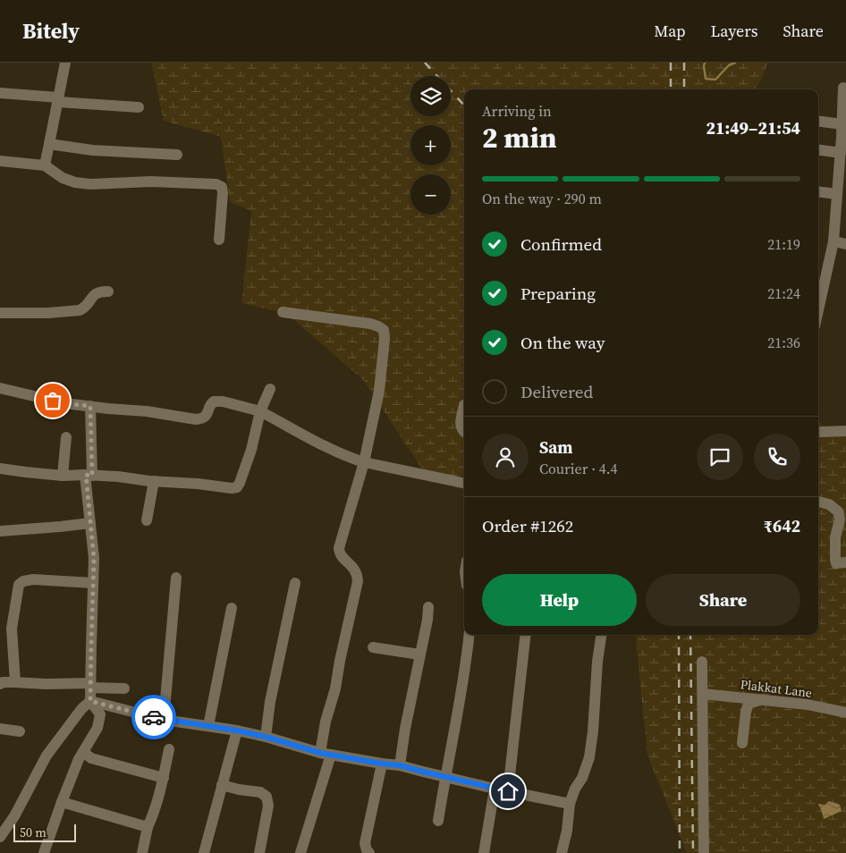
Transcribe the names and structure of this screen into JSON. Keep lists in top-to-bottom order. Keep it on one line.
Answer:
{"streets":{"street":["Plakkat Lane"]},"scale_bar":"50 m","page":{"header":"Bitely","nav":["Map","Layers","Share"],"map_buttons":["+","−"],"heading":["2 min","Arriving in","21:49–21:54"],"panel":["Sam","Courier · 4.4","Order #1262","₹642"],"bar":"On the way · 290 m","list":[["Confirmed","21:19"],["Preparing","21:24"],["On the way","21:36"],"Delivered"],"buttons":["Help","Share"],"scale":"50 m"}}
